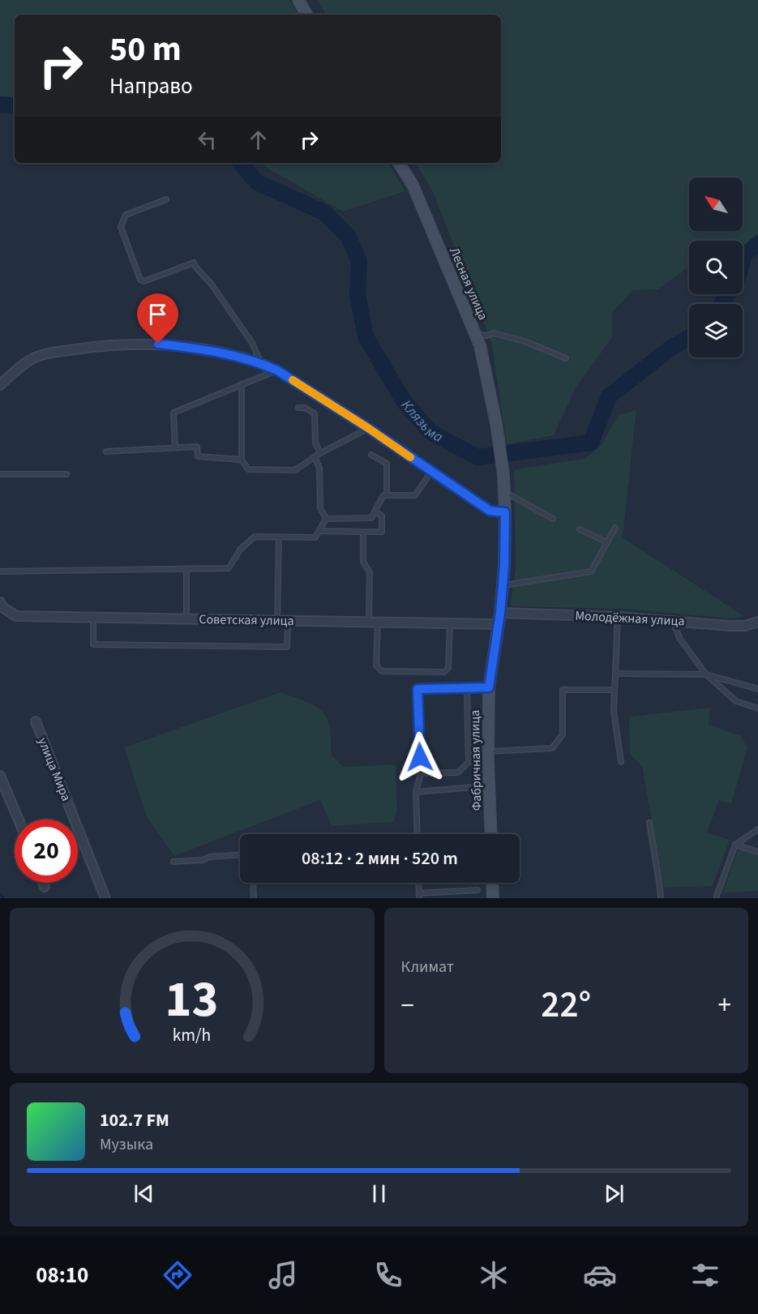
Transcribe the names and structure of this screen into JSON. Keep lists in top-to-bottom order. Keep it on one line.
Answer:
{"streets":{"street":["Лесная улица","Молодёжная улица","Советская улица","Фабричная улица","улица Мира"]},"crossings":[["Лесная улица","Фабричная улица"],["Молодёжная улица","Фабричная улица"],["Советская улица","Фабричная улица"]],"water":["Клязьма"],"north":"top left","page":{"turn":["50 m","Направо"],"limit":"20","trip":"08:12 · 2 мин · 520 m","tile":"Климат","heat":["−","22°","+"],"song":["102.7 FM","Музыка"],"tabs":"08:10","gauge":["13","km/h"]}}
